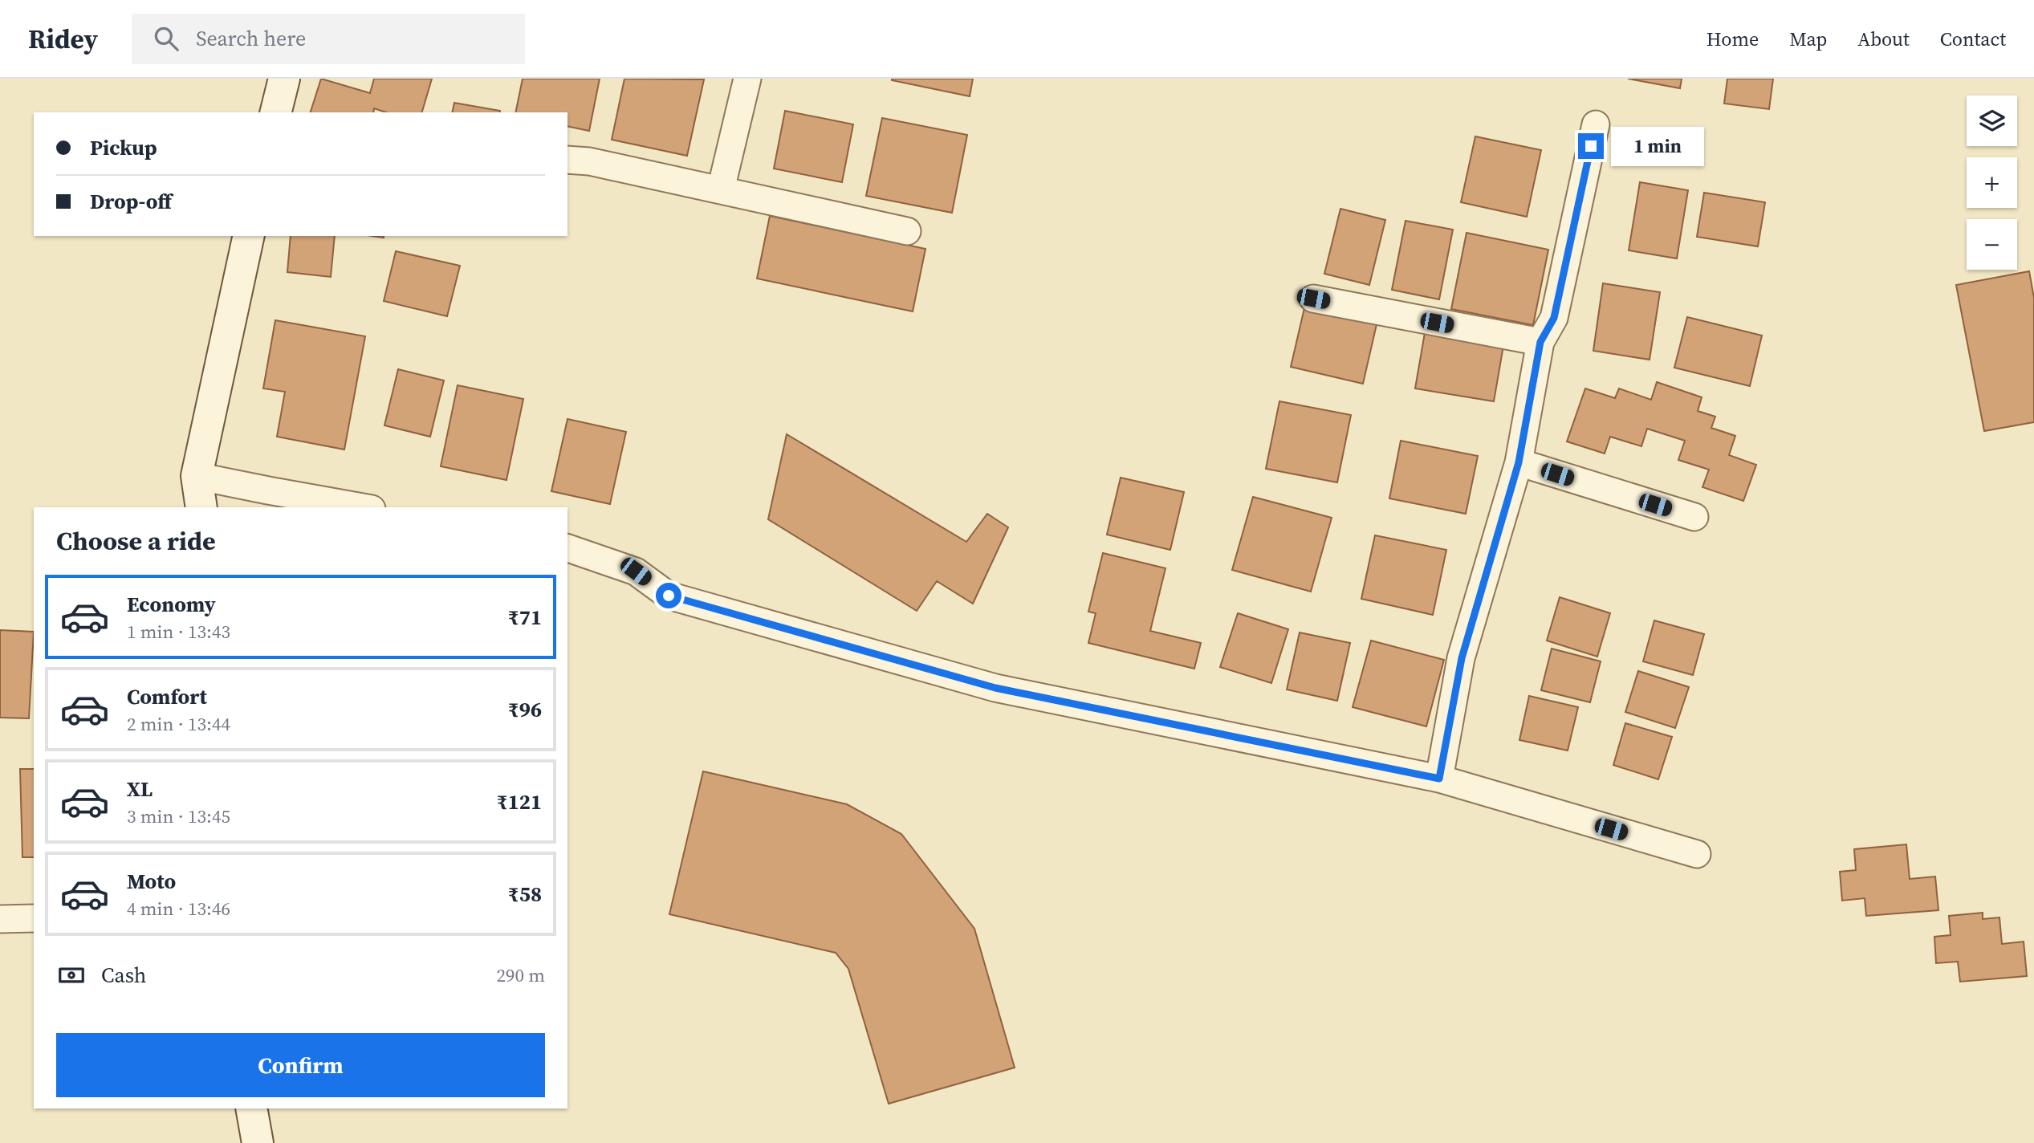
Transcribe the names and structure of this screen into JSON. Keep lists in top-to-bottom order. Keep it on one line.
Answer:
{"page":{"header":"Ridey","search":"Search here","nav":["Home","Map","About","Contact"],"map_buttons":["+","−"],"banner":["Pickup","Drop-off"],"bubble":"1 min","heading":"Choose a ride","list":[{"name":"Economy","note":"1 min · 13:43","value":"₹71"},{"name":"Comfort","note":"2 min · 13:44","value":"₹96"},{"name":"XL","note":"3 min · 13:45","value":"₹121"},{"name":"Moto","note":"4 min · 13:46","value":"₹58"}],"pay":["Cash","290 m"],"buttons":"Confirm"}}
